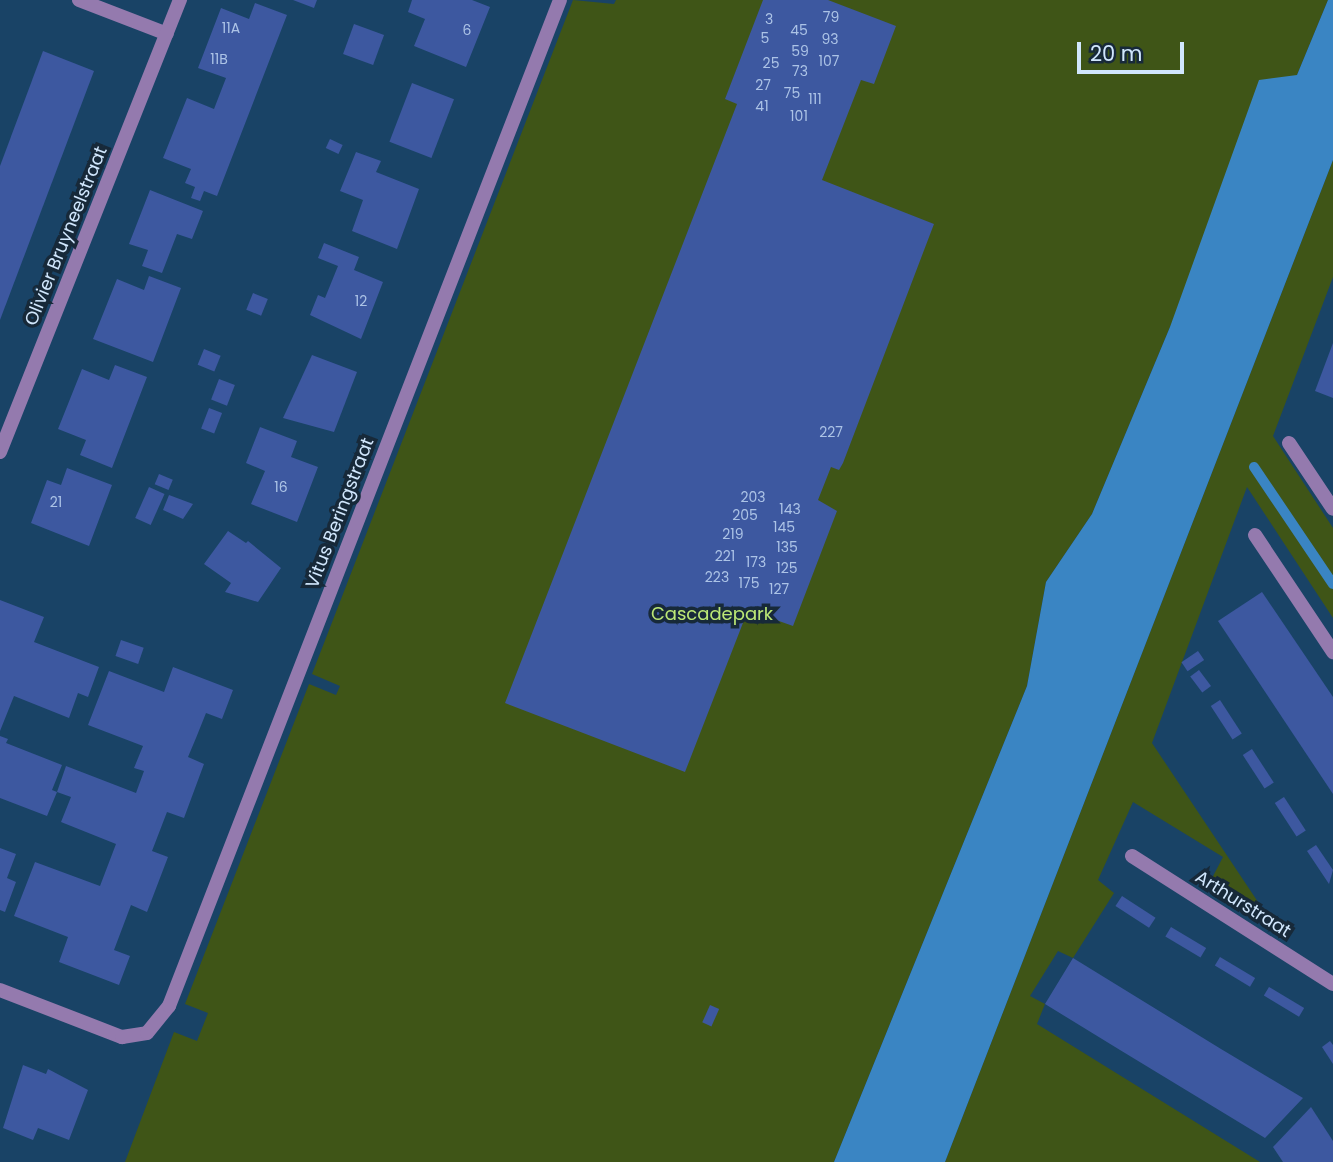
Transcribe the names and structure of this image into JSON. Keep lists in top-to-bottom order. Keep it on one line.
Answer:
{"streets":{"street":["Olivier Bruyneelstraat","Vitus Beringstraat","Arthurstraat"]},"parks":["Cascadepark"],"house_numbers":["79","3","11A","6","45","5","93","59","11B","107","25","73","27","75","111","41","101","12","227","16","203","21","143","205","145","219","135","221","173","125","223","175","127"],"scale_bar":"20 m"}
